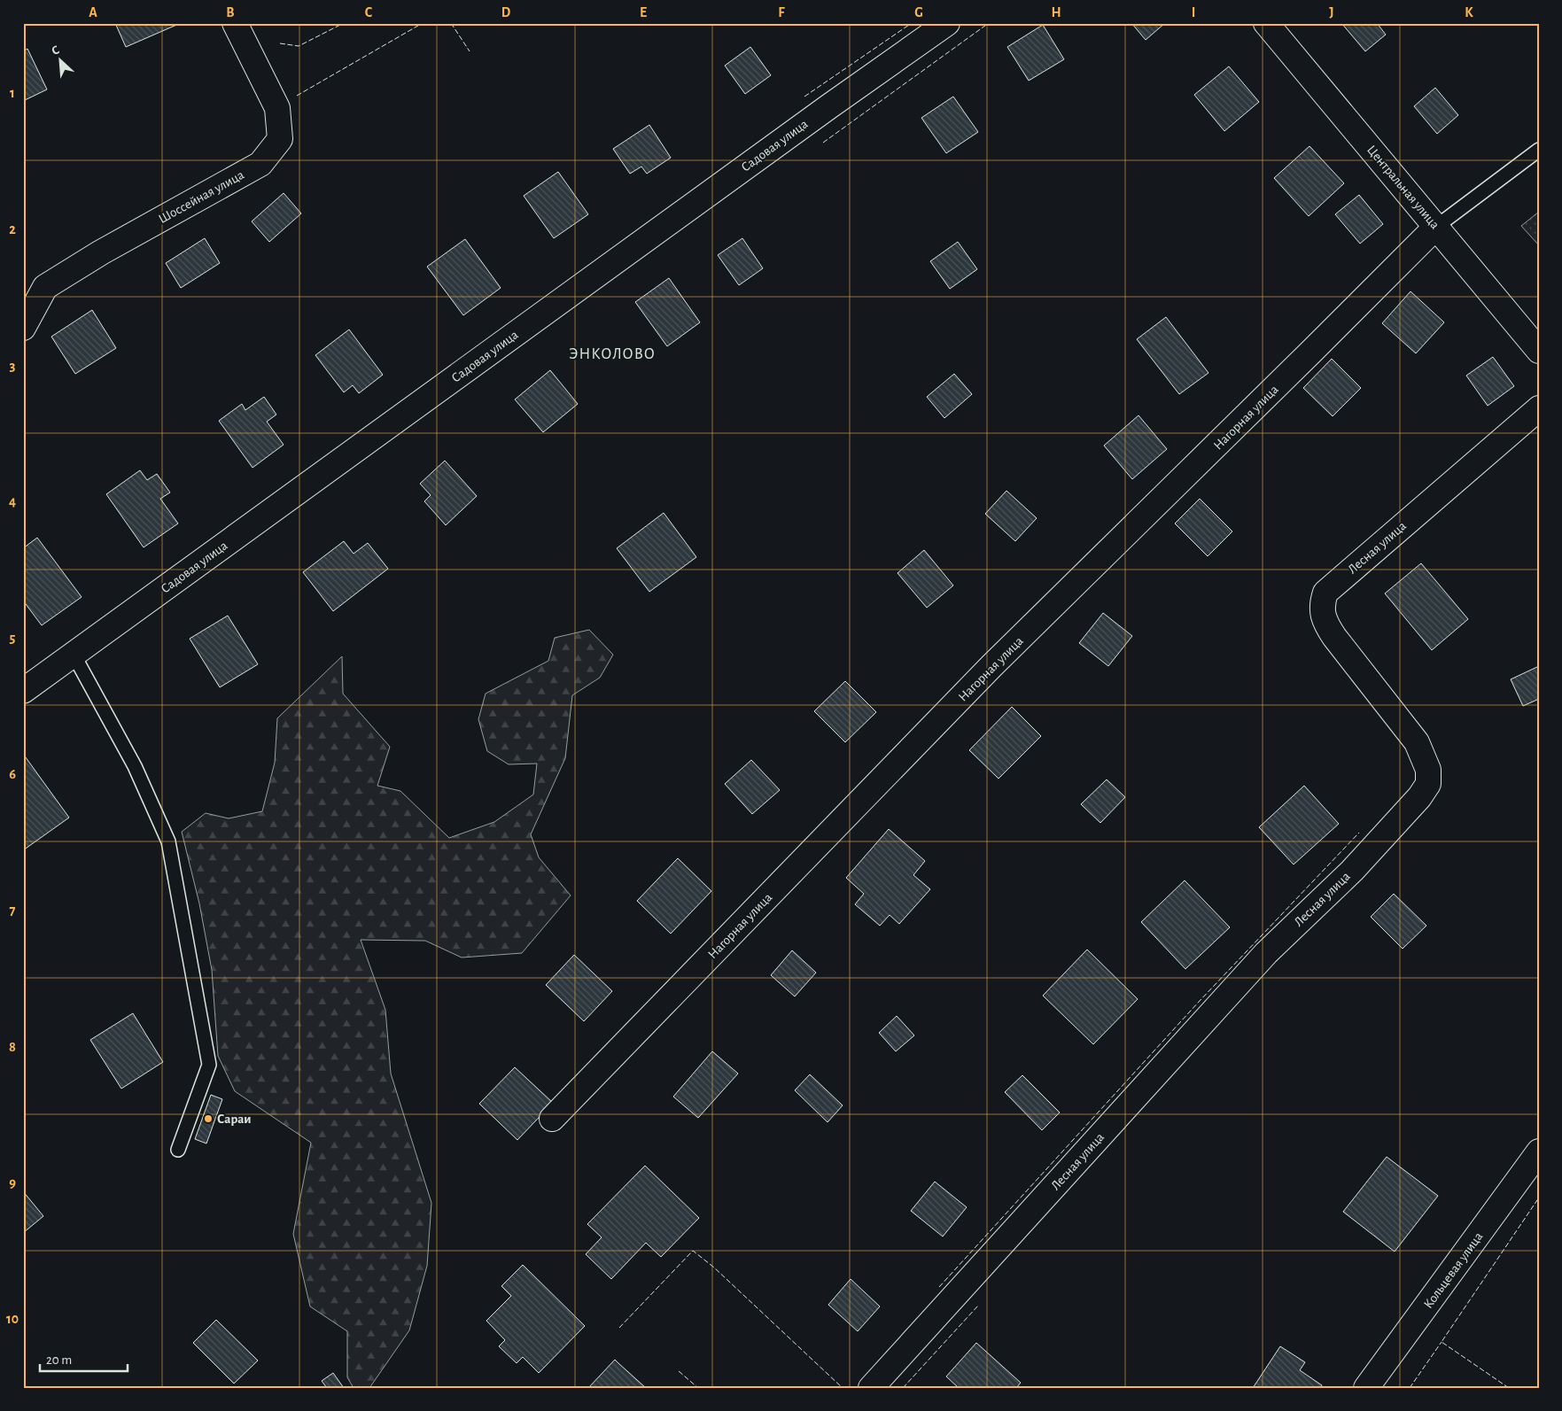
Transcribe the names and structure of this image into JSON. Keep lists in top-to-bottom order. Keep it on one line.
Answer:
{"streets":{"street":["Садовая улица","Центральная улица","Шоссейная улица","Нагорная улица","Лесная улица","Кольцевая улица"]},"crossings":[["Центральная улица","Нагорная улица"]],"districts":["ЭНКОЛОВО"],"places":["Сараи"],"scale_bar":"20 m","north":"top left","grid":{"columns":["A","B","C","D","E","F","G","H","I","J","K"],"rows":["1","2","3","4","5","6","7","8","9","10"]}}
